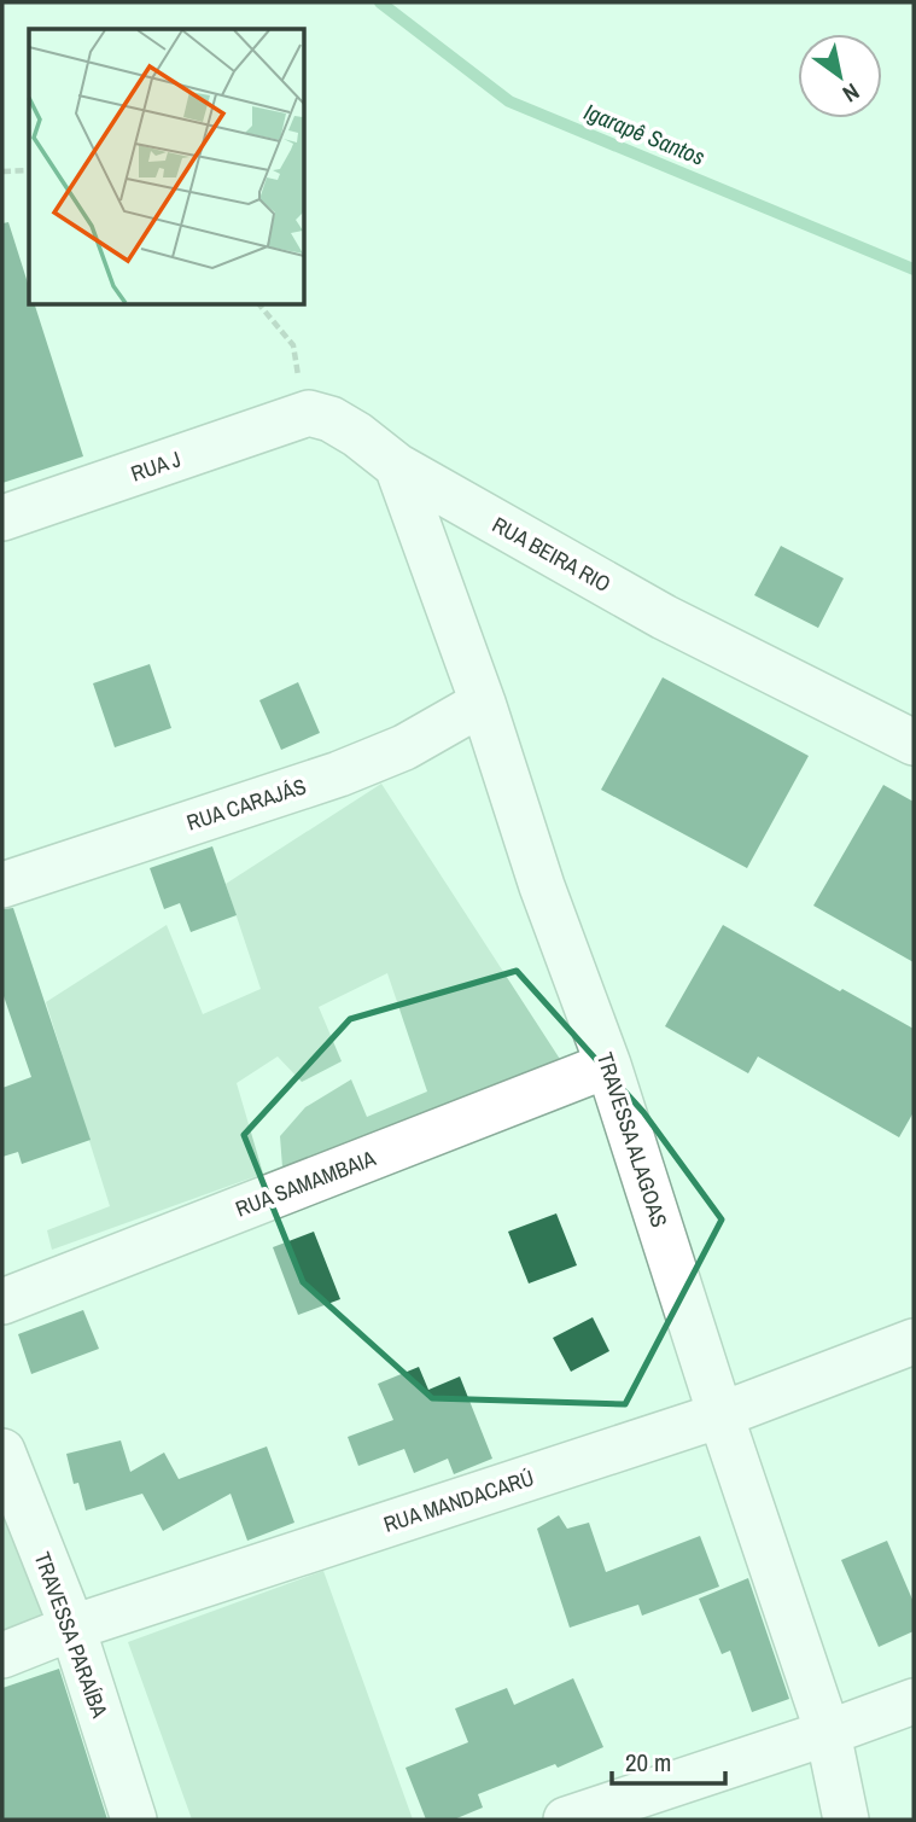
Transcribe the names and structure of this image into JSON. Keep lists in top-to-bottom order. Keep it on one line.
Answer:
{"streets":{"street":["RUA J","RUA BEIRA RIO","RUA CARAJÁS","TRAVESSA ALAGOAS","RUA SAMAMBAIA","RUA MANDACARÚ","TRAVESSA PARAÍBA"]},"crossings":[["RUA J","RUA BEIRA RIO"],["RUA BEIRA RIO","TRAVESSA ALAGOAS"],["RUA CARAJÁS","TRAVESSA ALAGOAS"],["TRAVESSA ALAGOAS","RUA SAMAMBAIA"],["TRAVESSA ALAGOAS","RUA MANDACARÚ"],["RUA MANDACARÚ","TRAVESSA PARAÍBA"]],"water":["Igarapê Santos"],"scale_bar":"20 m","north":"bottom right"}
